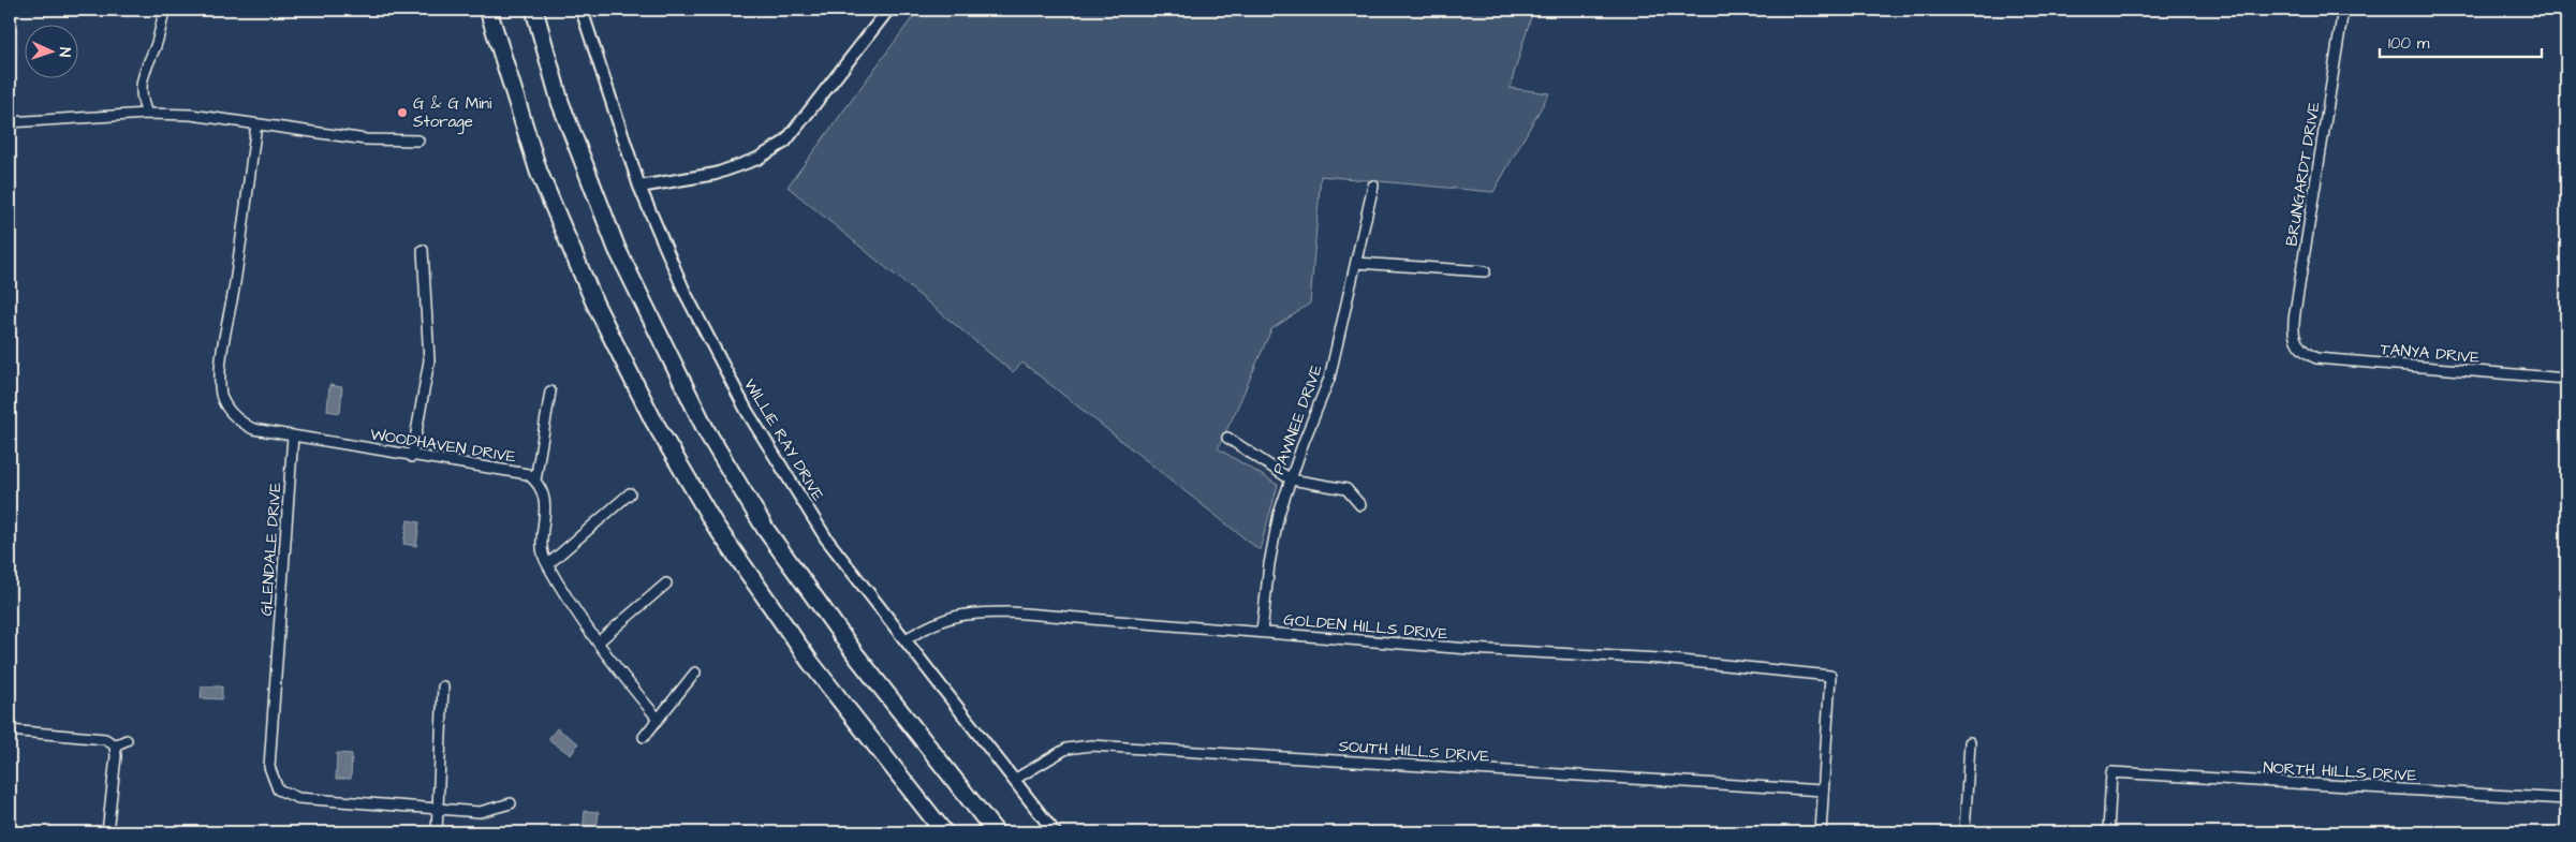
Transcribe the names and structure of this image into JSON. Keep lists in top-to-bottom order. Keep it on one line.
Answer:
{"streets":{"street":["BRUNGARDT DRIVE","TANYA DRIVE","PAWNEE DRIVE","WILLIE RAY DRIVE","WOODHAVEN DRIVE","GLENDALE DRIVE","GOLDEN HILLS DRIVE","SOUTH HILLS DRIVE","NORTH HILLS DRIVE"]},"crossings":[["BRUNGARDT DRIVE","TANYA DRIVE"],["PAWNEE DRIVE","GOLDEN HILLS DRIVE"],["WILLIE RAY DRIVE","GOLDEN HILLS DRIVE"],["WILLIE RAY DRIVE","SOUTH HILLS DRIVE"],["WOODHAVEN DRIVE","GLENDALE DRIVE"],["GOLDEN HILLS DRIVE","SOUTH HILLS DRIVE"]],"places":["G & G Mini Storage"],"scale_bar":"100 m","north":"right"}
